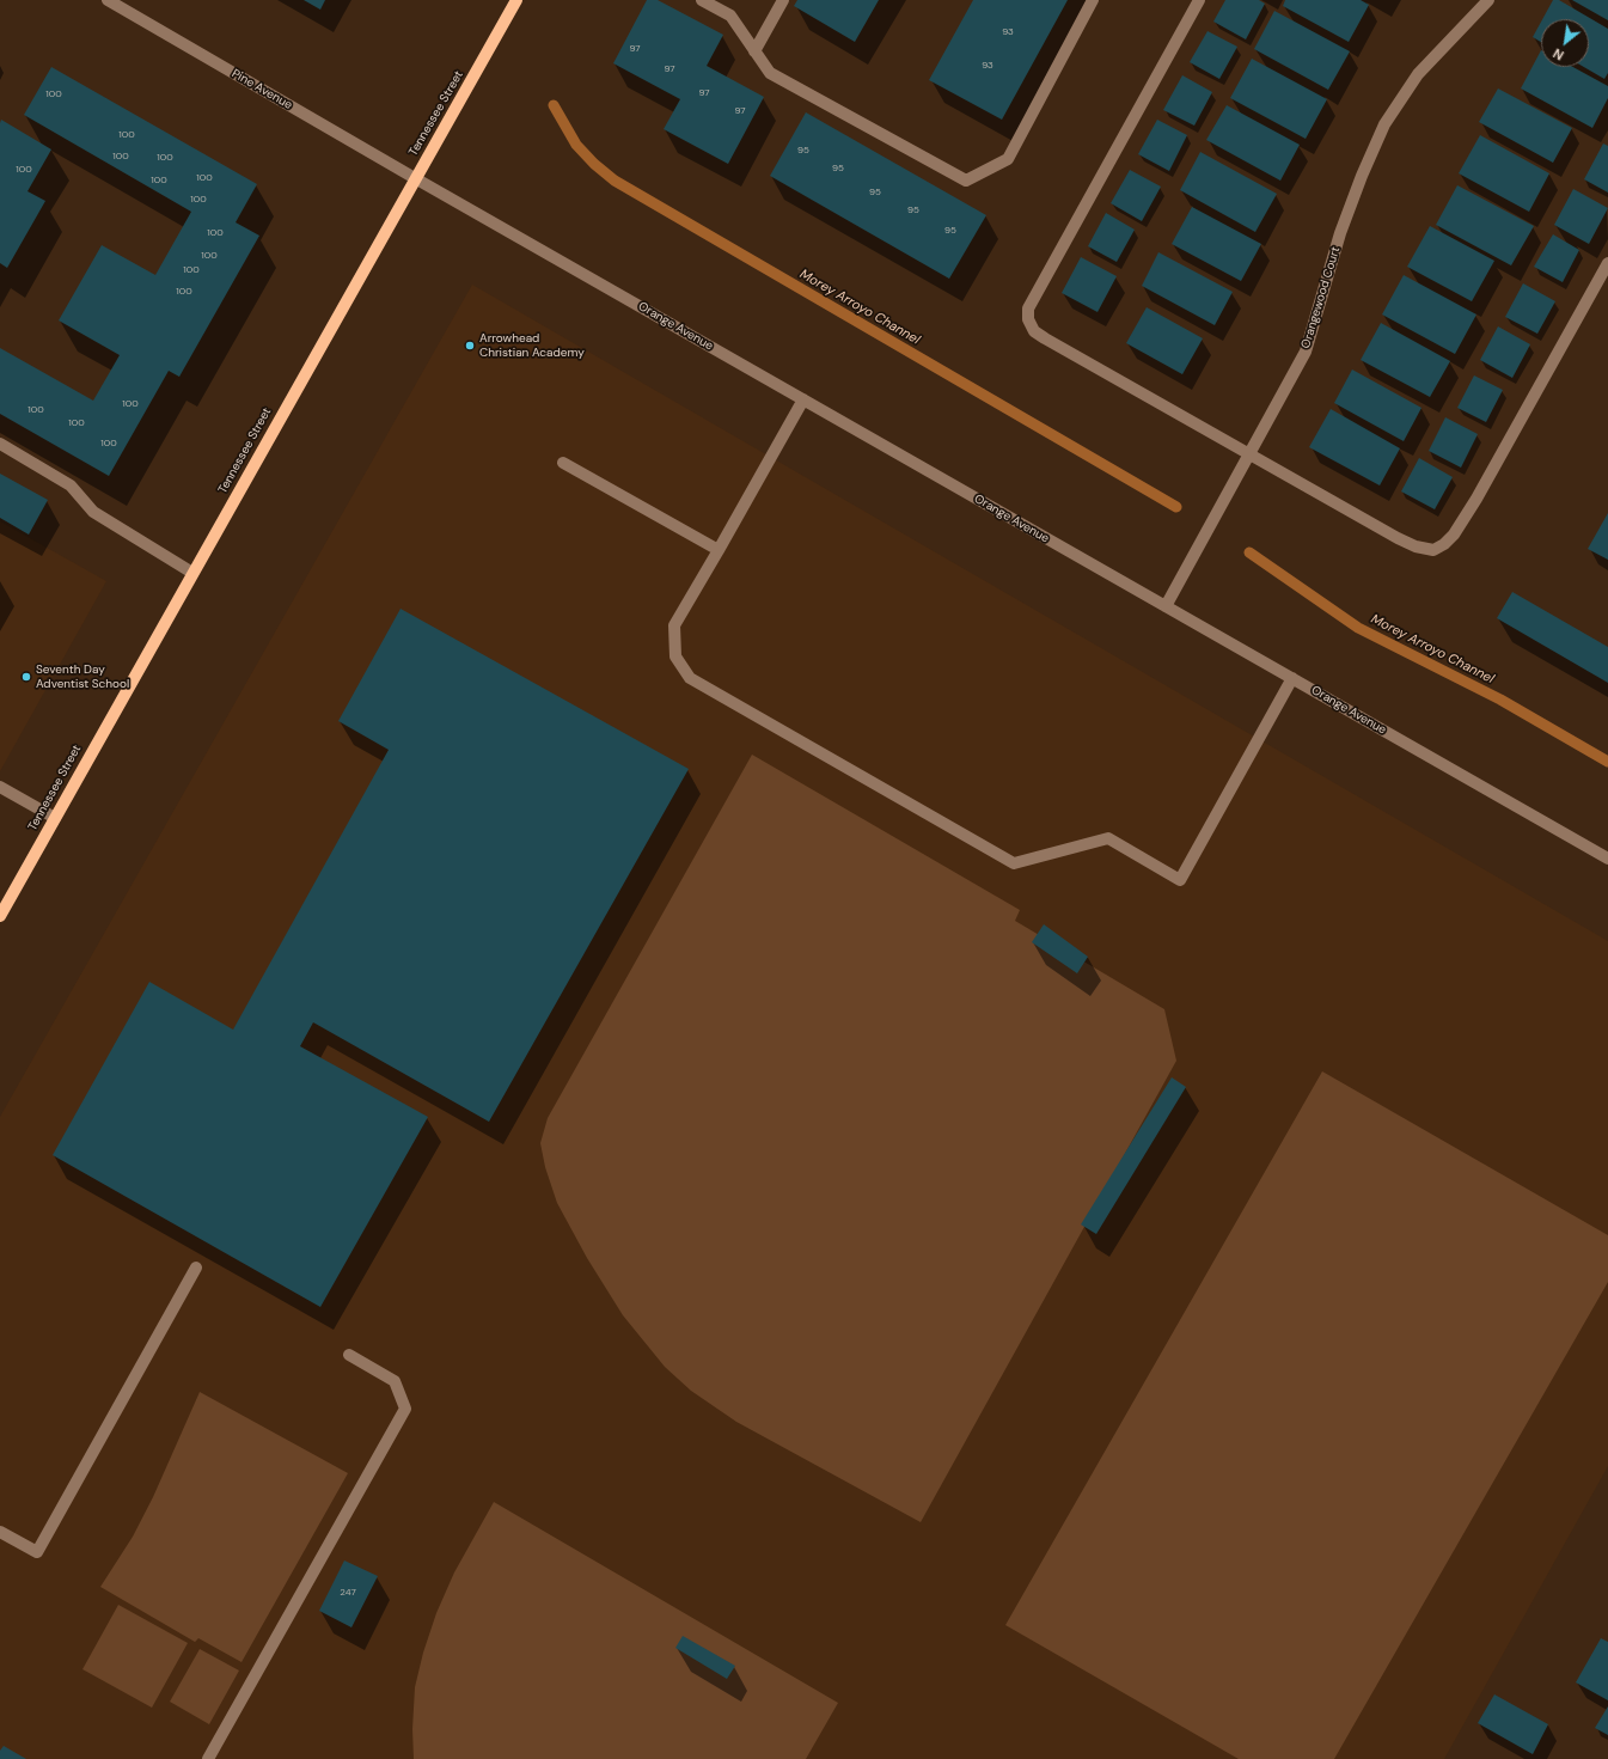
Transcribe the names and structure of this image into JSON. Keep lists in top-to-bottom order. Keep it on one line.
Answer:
{"streets":{"main road":["Tennessee Street"],"street":["Pine Avenue","Orangewood Court","Orange Avenue"]},"crossings":[["Pine Avenue","Tennessee Street"],["Pine Avenue","Orange Avenue"],["Tennessee Street","Orange Avenue"],["Orangewood Court","Orange Avenue"]],"water":["Morey Arroyo Channel"],"places":["Arrowhead Christian Academy","Seventh Day Adventist School"],"house_numbers":["93","97","93","97","97","100","97","100","95","100","100","95","100","100","100","95","100","95","95","100","100","100","100","100","100","100","100","247"],"north":"bottom left"}
